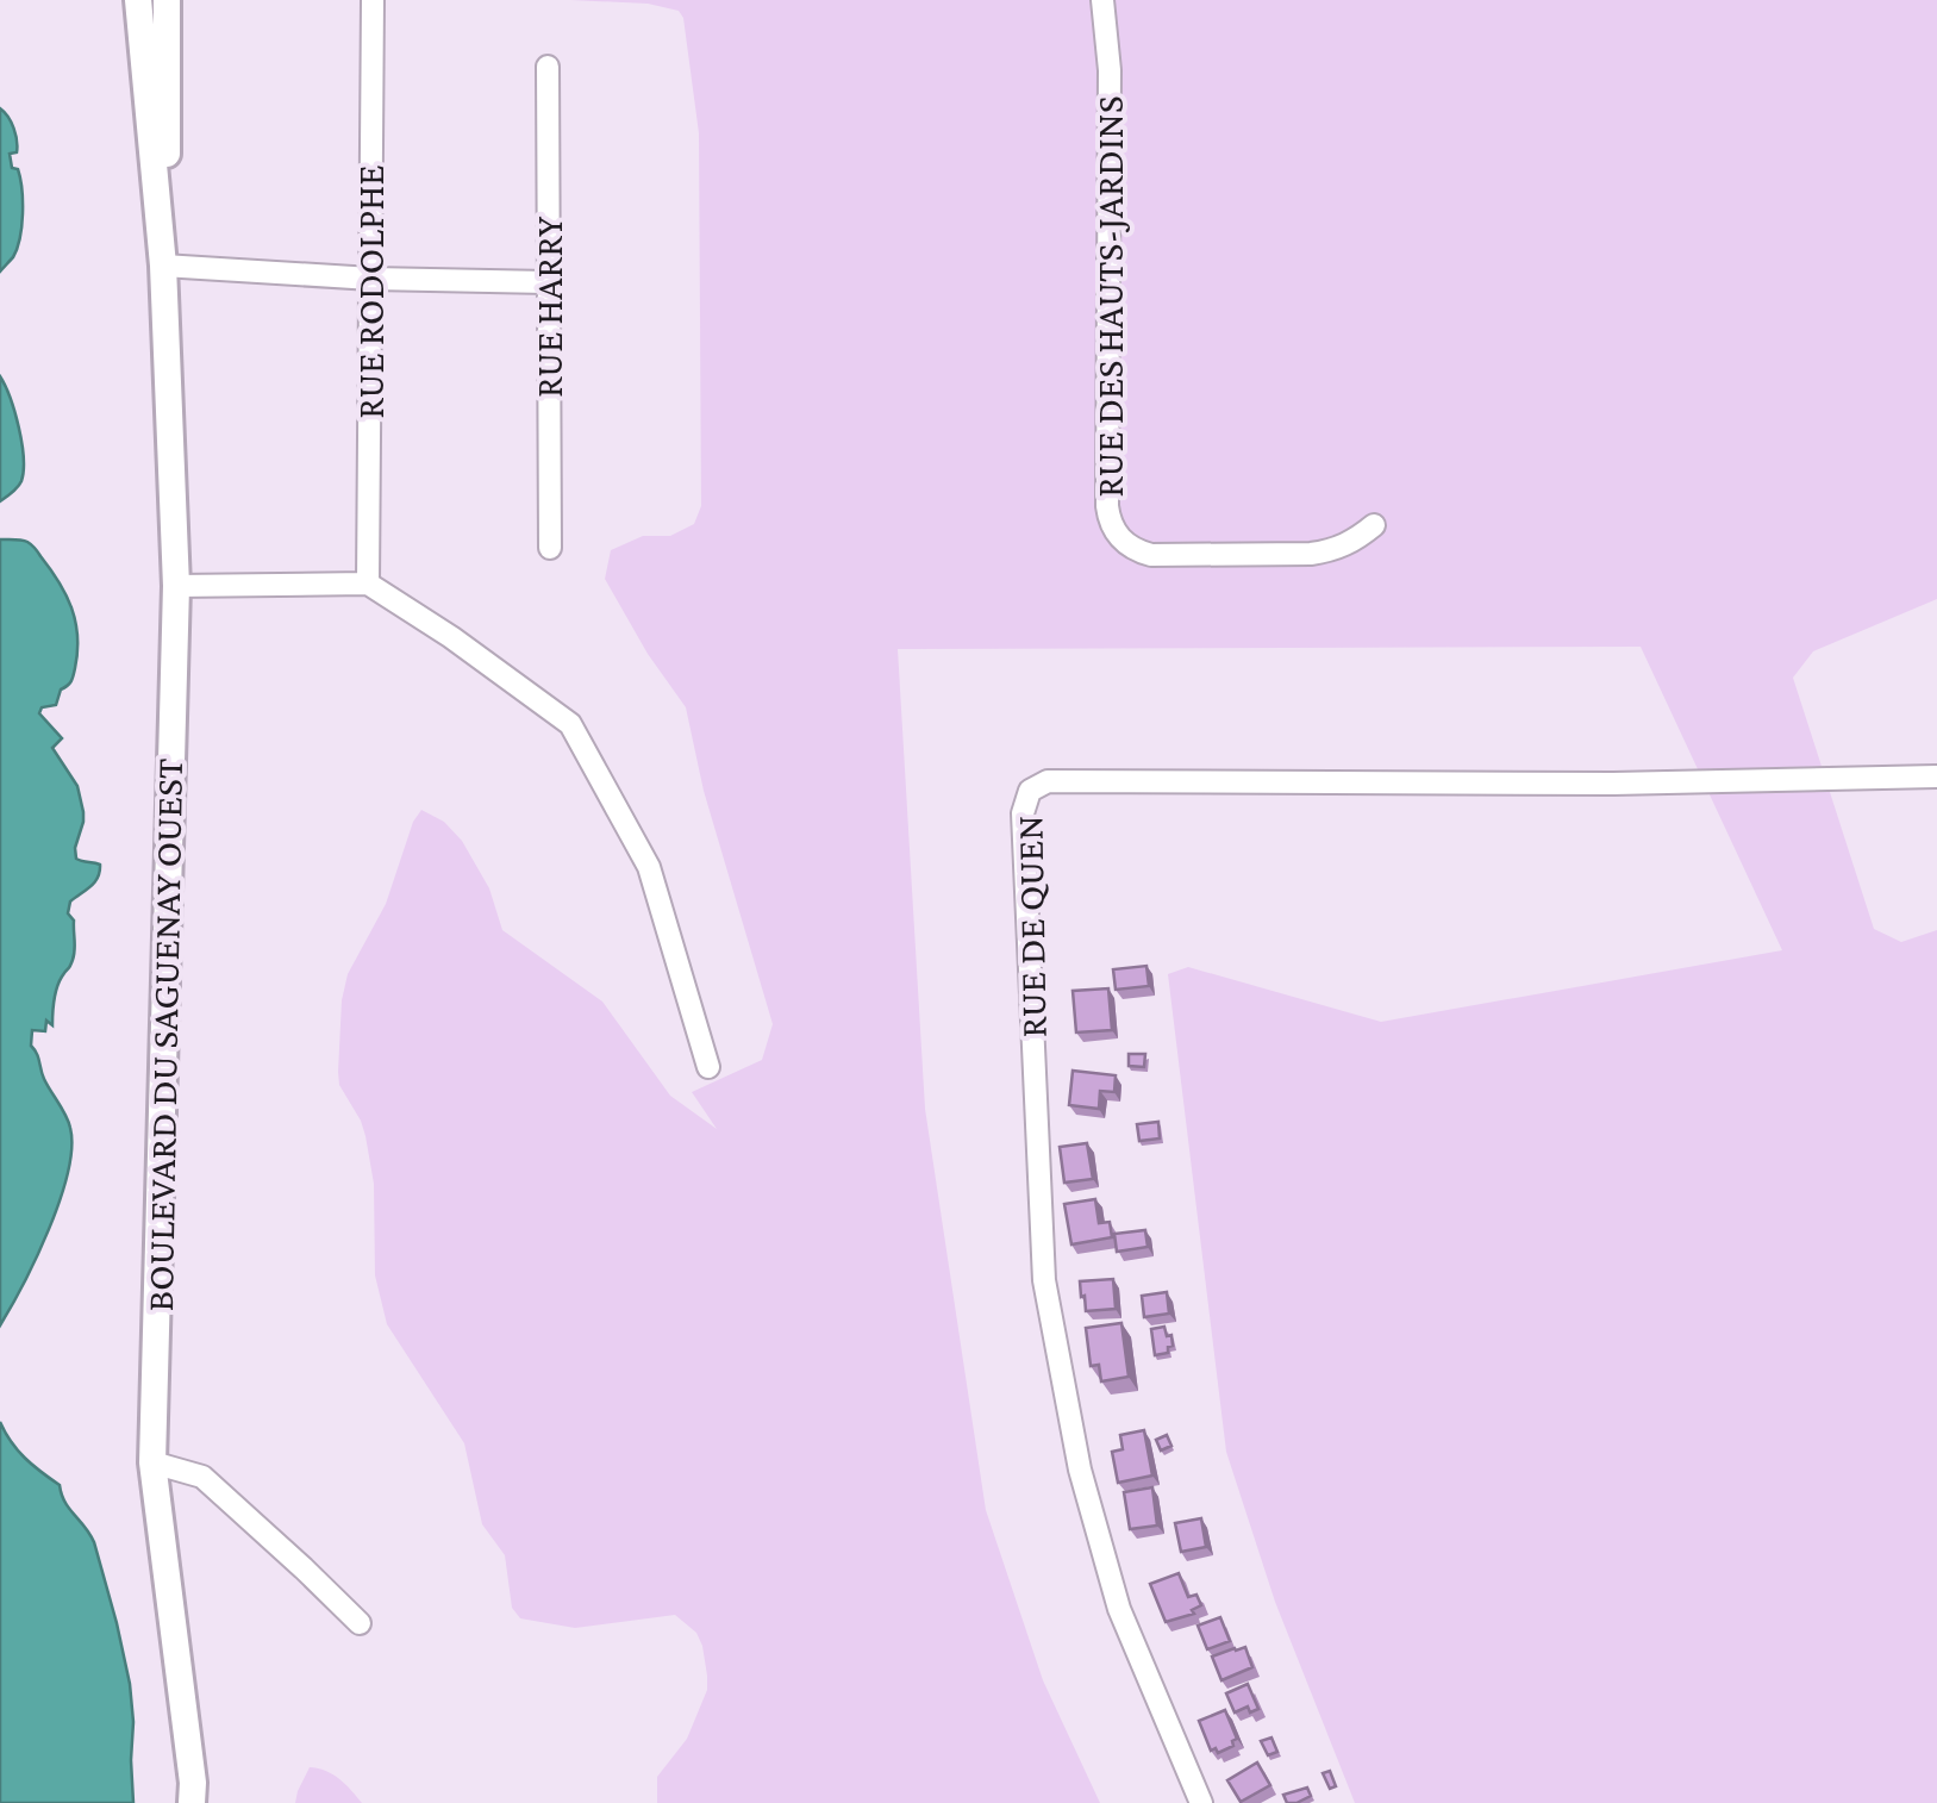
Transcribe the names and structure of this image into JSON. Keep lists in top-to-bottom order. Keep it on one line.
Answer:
{"streets":{"main road":["BOULEVARD DU SAGUENAY OUEST"],"street":["RUE RODOLPHE","RUE DES HAUTS-JARDINS","RUE HARRY","RUE DE QUEN"]}}
